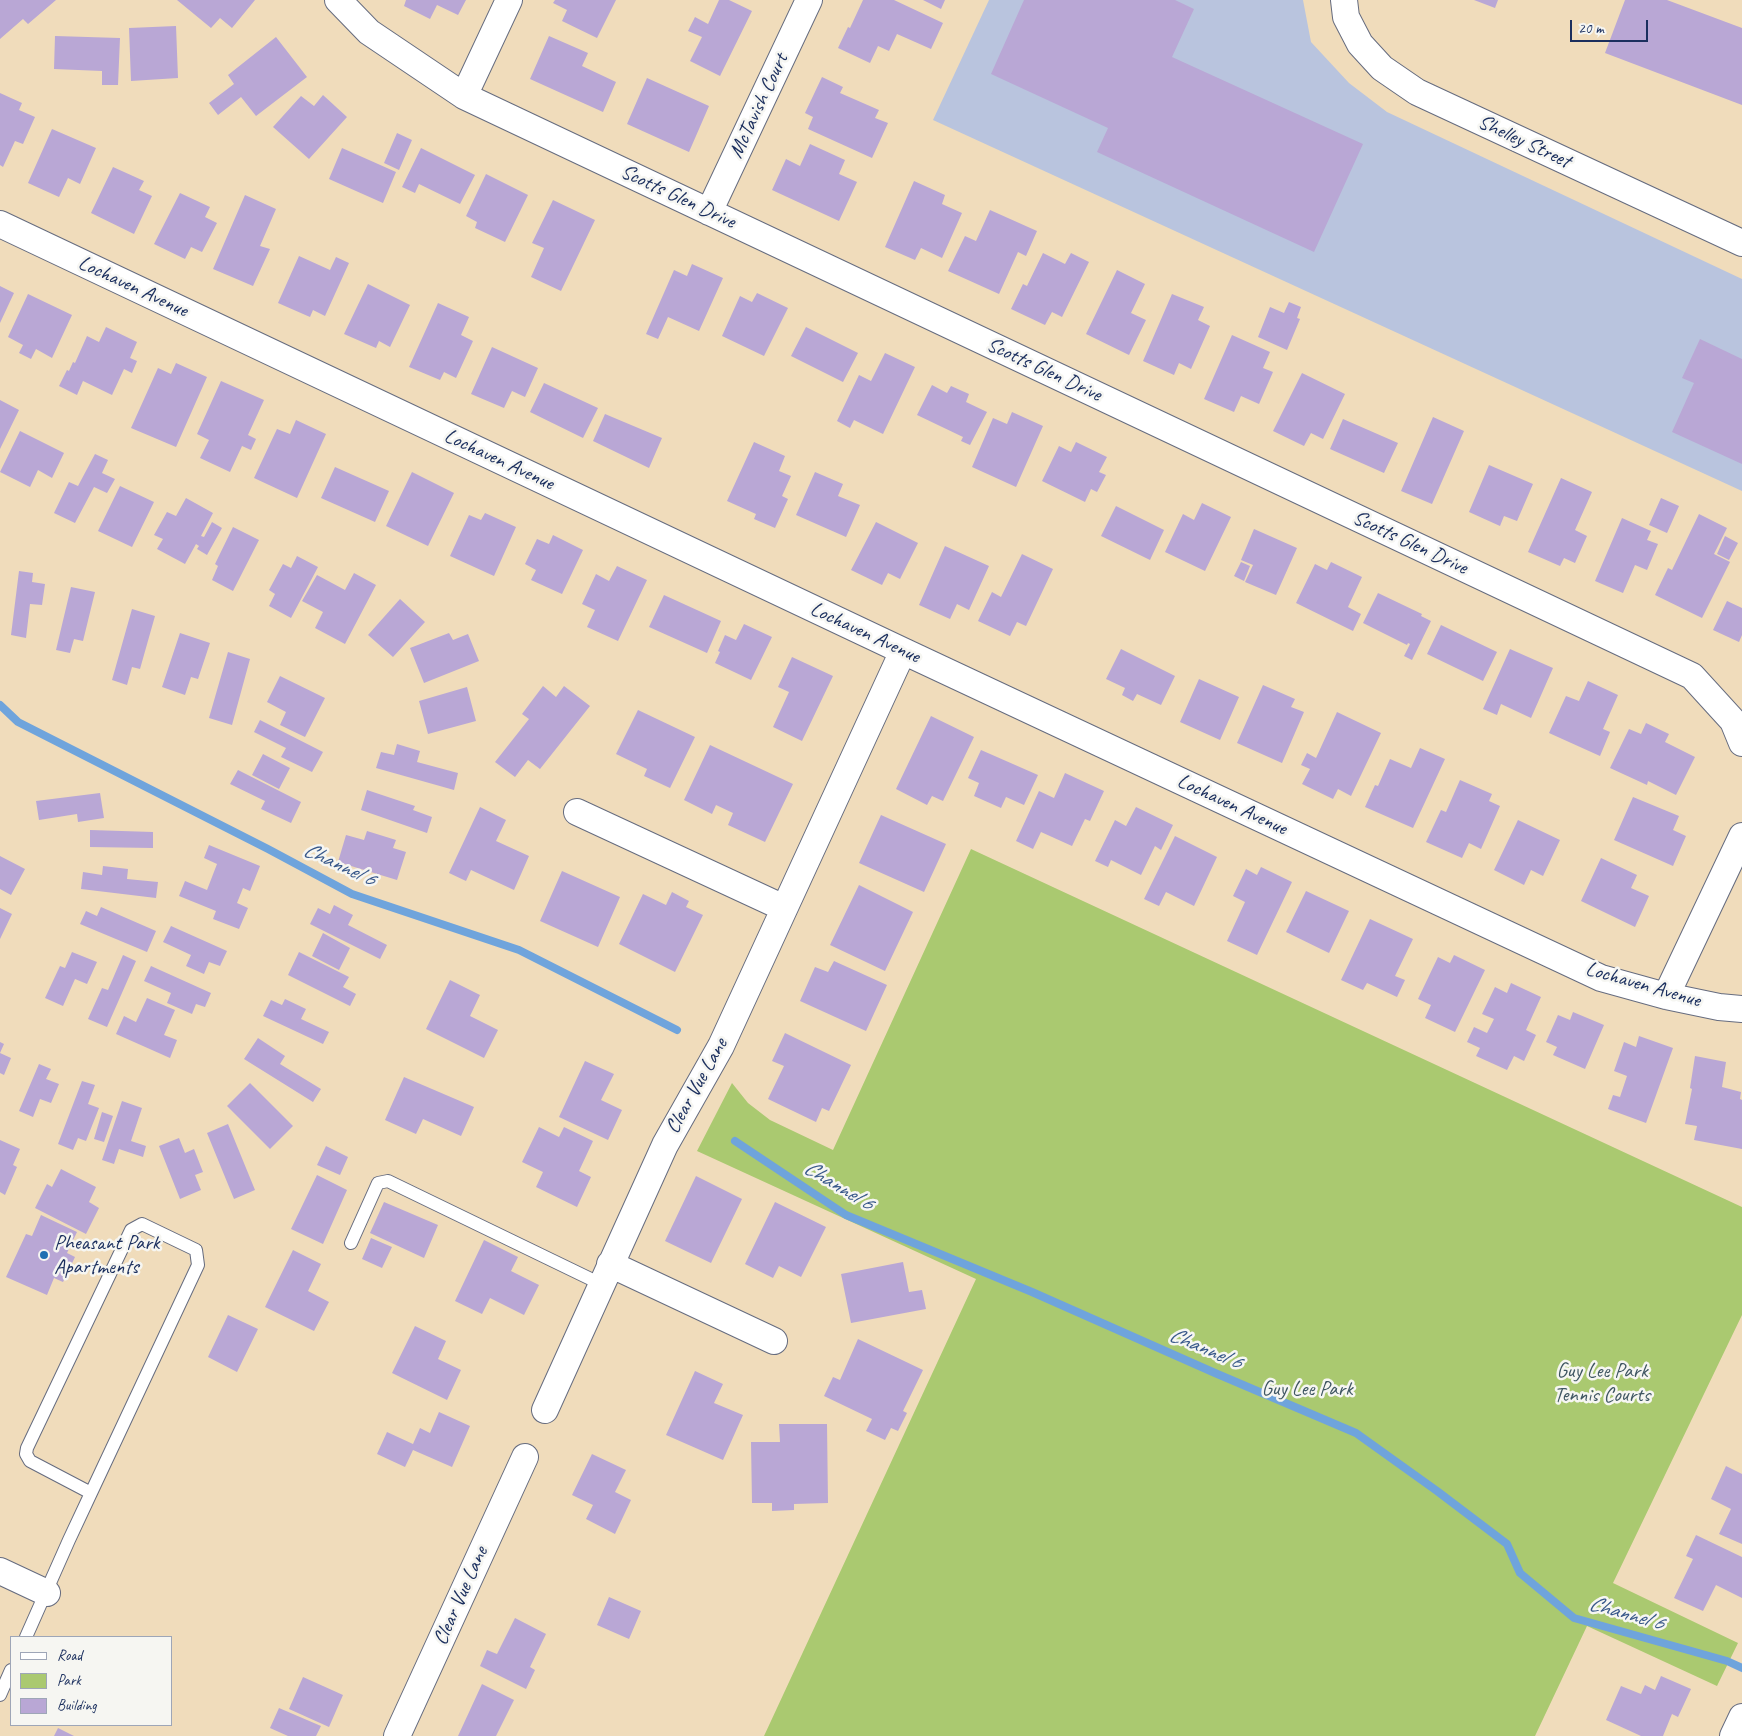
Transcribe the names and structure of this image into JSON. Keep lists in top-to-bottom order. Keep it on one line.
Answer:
{"streets":{"street":["McTavish Court","Shelley Street","Scotts Glen Drive","Lochaven Avenue","Clear Vue Lane"]},"crossings":[["McTavish Court","Scotts Glen Drive"],["Lochaven Avenue","Clear Vue Lane"]],"water":["Channel 6"],"parks":["Guy Lee Park Tennis Courts","Guy Lee Park"],"places":["Pheasant Park Apartments"],"legend":["Road","Park","Building"],"scale_bar":"20 m"}
